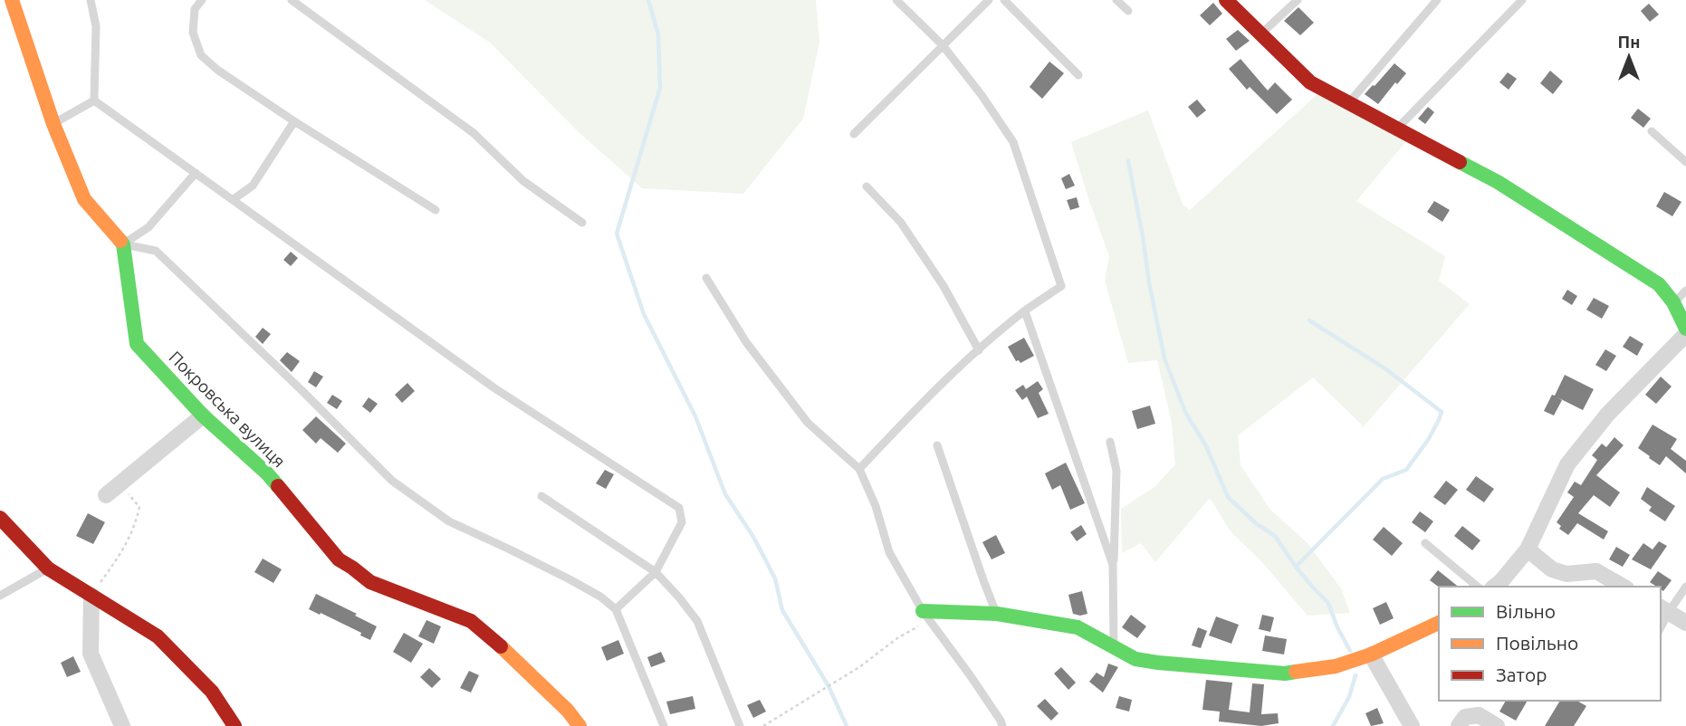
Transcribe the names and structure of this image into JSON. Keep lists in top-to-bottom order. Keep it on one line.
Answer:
{"streets":{"street":["Покровська вулиця"]},"legend":["Вільно","Повільно","Затор"],"north":"top"}
